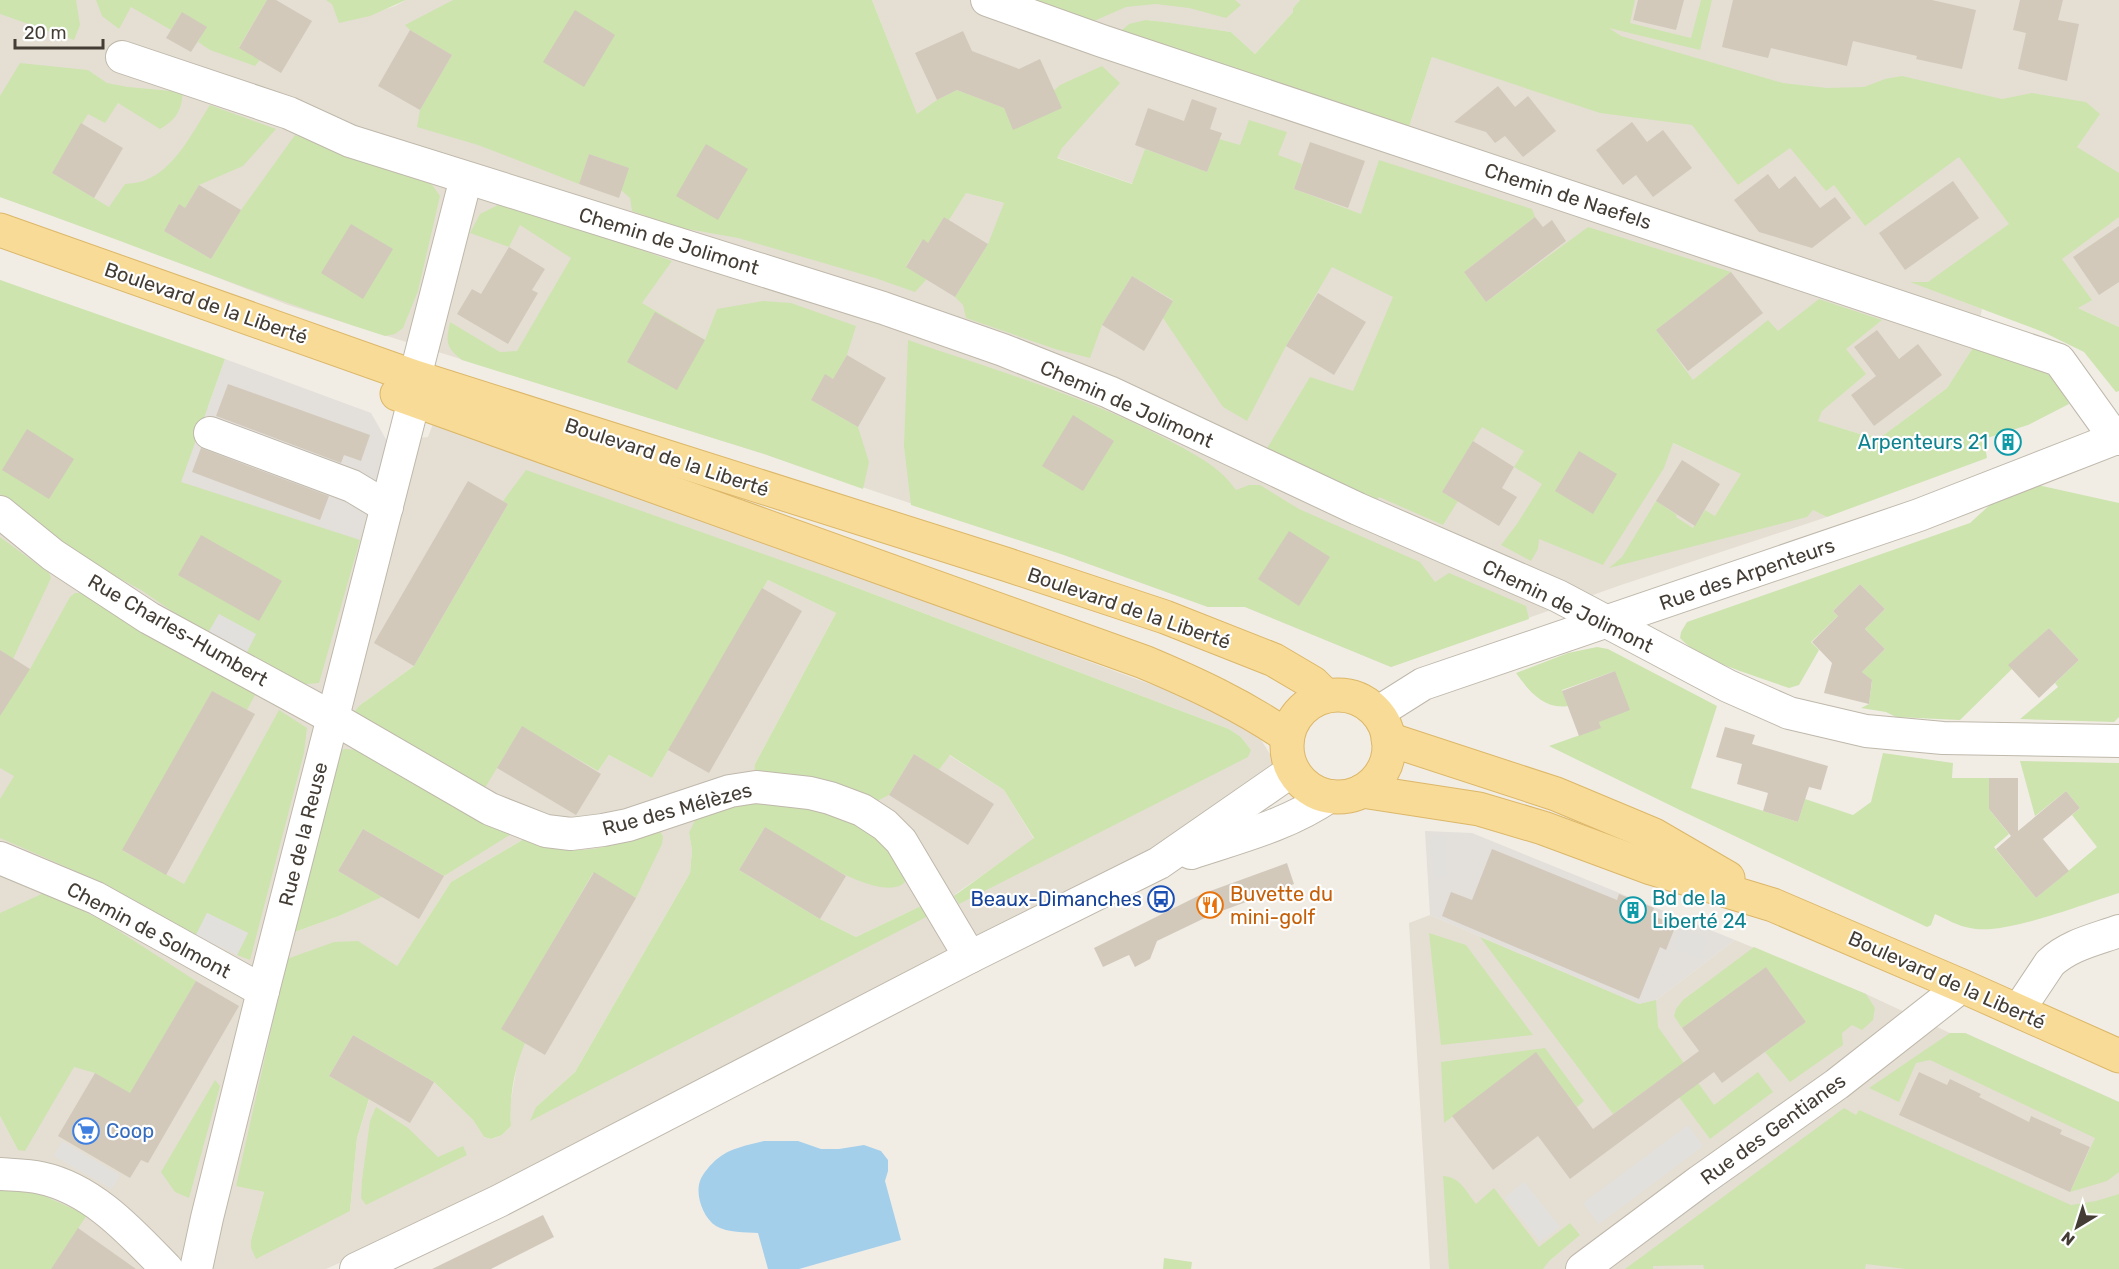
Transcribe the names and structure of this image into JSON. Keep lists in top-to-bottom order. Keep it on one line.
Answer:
{"streets":{"main road":["Boulevard de la Liberté"],"street":["Chemin de Naefels","Chemin de Jolimont","Rue des Arpenteurs","Rue Charles-Humbert","Rue des Mélèzes","Rue de la Reuse","Chemin de Solmont","Rue des Gentianes"]},"crossings":[["Chemin de Naefels","Rue des Arpenteurs"],["Chemin de Jolimont","Rue des Arpenteurs"],["Chemin de Jolimont","Rue de la Reuse"],["Boulevard de la Liberté","Rue des Arpenteurs"],["Boulevard de la Liberté","Rue de la Reuse"],["Boulevard de la Liberté","Rue des Gentianes"],["Rue Charles-Humbert","Rue des Mélèzes"],["Rue Charles-Humbert","Rue de la Reuse"],["Rue des Mélèzes","Rue de la Reuse"],["Rue de la Reuse","Chemin de Solmont"]],"places":{"building":["Arpenteurs 21","Bd de la Liberté 24"],"bus stop":["Beaux-Dimanches"],"restaurant":["Buvette du mini-golf"],"supermarket":["Coop"]},"scale_bar":"20 m","north":"bottom left"}
